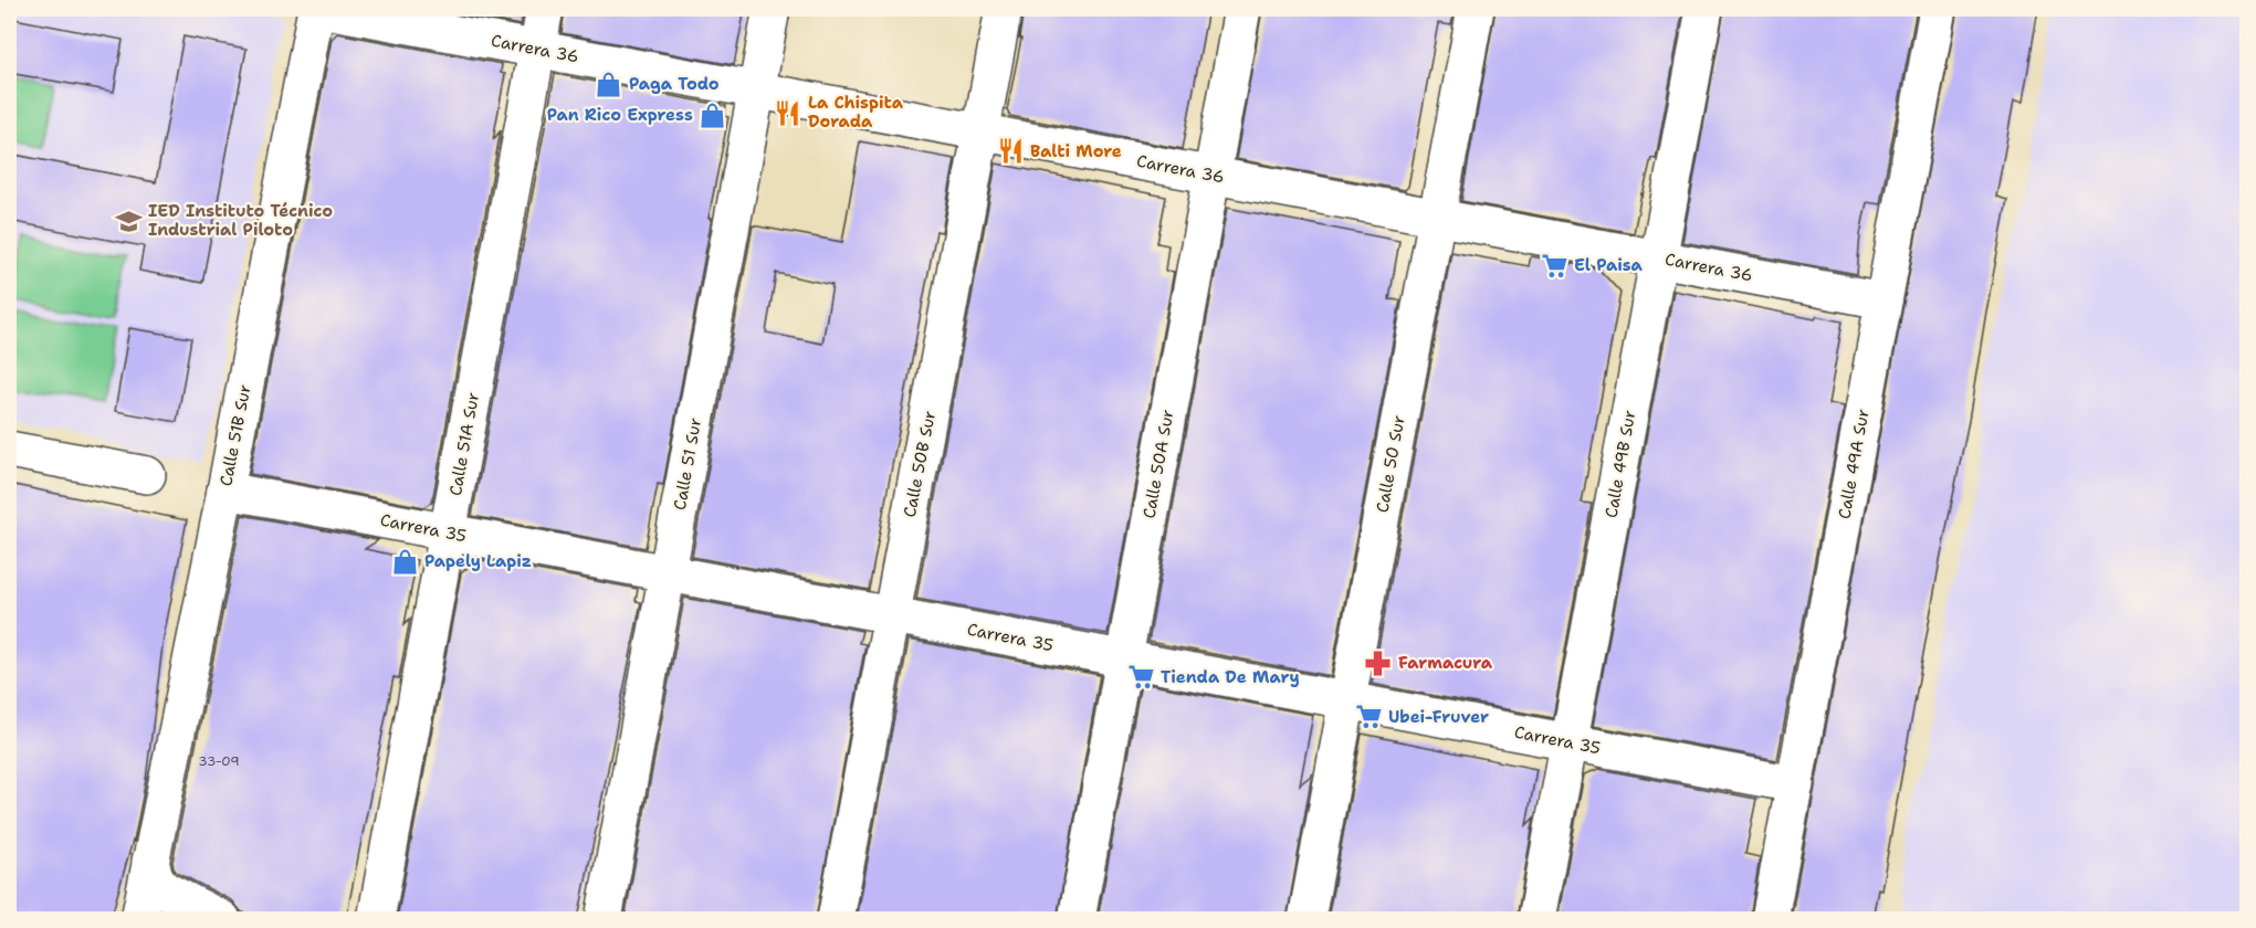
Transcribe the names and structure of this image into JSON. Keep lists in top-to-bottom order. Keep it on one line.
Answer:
{"streets":{"street":["Carrera 36","Calle 51B Sur","Calle 51A Sur","Calle 51 Sur","Calle 50B Sur","Calle 50A Sur","Calle 50 Sur","Calle 49B Sur","Calle 49A Sur","Carrera 35"]},"crossings":[["Carrera 36","Calle 51A Sur"],["Carrera 36","Calle 51 Sur"],["Carrera 36","Calle 50B Sur"],["Carrera 36","Calle 50A Sur"],["Carrera 36","Calle 50 Sur"],["Carrera 36","Calle 49B Sur"],["Carrera 36","Calle 49A Sur"],["Calle 51B Sur","Carrera 35"],["Calle 51A Sur","Carrera 35"],["Calle 51 Sur","Carrera 35"],["Calle 50B Sur","Carrera 35"],["Calle 50A Sur","Carrera 35"],["Calle 50 Sur","Carrera 35"],["Calle 49B Sur","Carrera 35"],["Calle 49A Sur","Carrera 35"]],"places":{"shop":["Paga Todo","Pan Rico Express","Papely Lapiz"],"restaurant":["La Chispita Dorada","Balti More"],"school or university":["IED Instituto Técnico Industrial Piloto"],"supermarket":["El Paisa","Tienda De Mary","Ubei-Fruver"],"pharmacy":["Farmacura"]},"house_numbers":["33-09"]}
